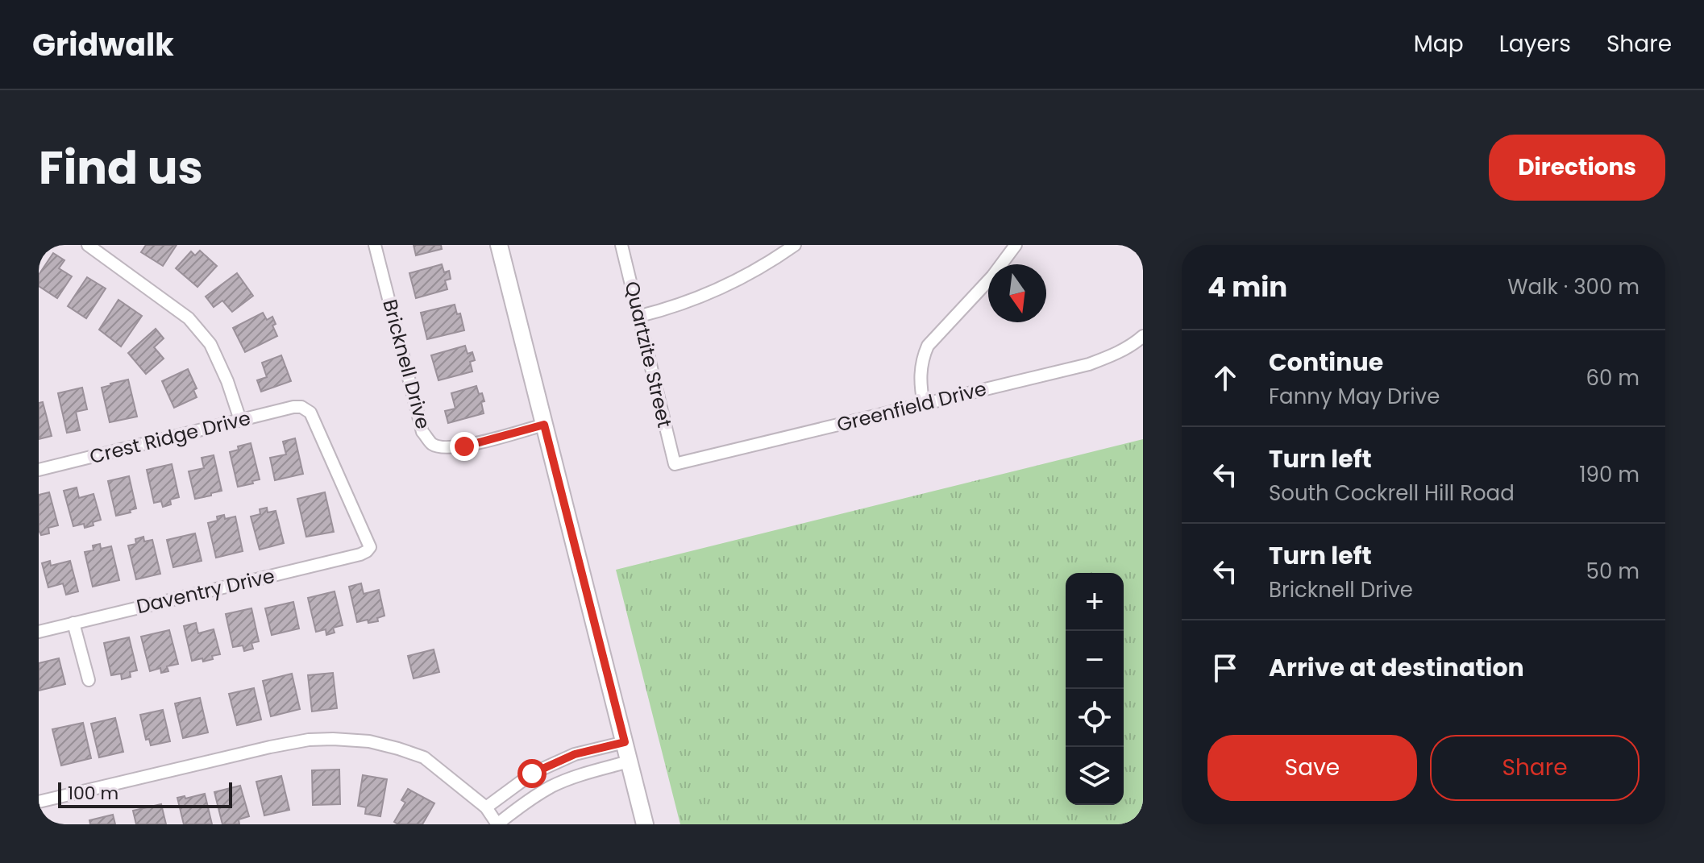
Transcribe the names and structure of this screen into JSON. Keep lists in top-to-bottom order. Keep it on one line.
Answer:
{"streets":{"street":["Quartzite Street","Bricknell Drive","Greenfield Drive","Crest Ridge Drive","Daventry Drive"]},"crossings":[["Quartzite Street","Greenfield Drive"],["Crest Ridge Drive","Daventry Drive"]],"scale_bar":"100 m","north":"bottom","page":{"header":"Gridwalk","nav":["Map","Layers","Share"],"title":"Find us","buttons":["Directions",["Save","Share"]],"heading":["4 min","Walk · 300 m"],"list":[["Continue","Fanny May Drive","60 m"],["Turn left","South Cockrell Hill Road","190 m"],["Turn left","Bricknell Drive","50 m"],"Arrive at destination"],"map_buttons":["+","−"],"scale":"100 m"}}
